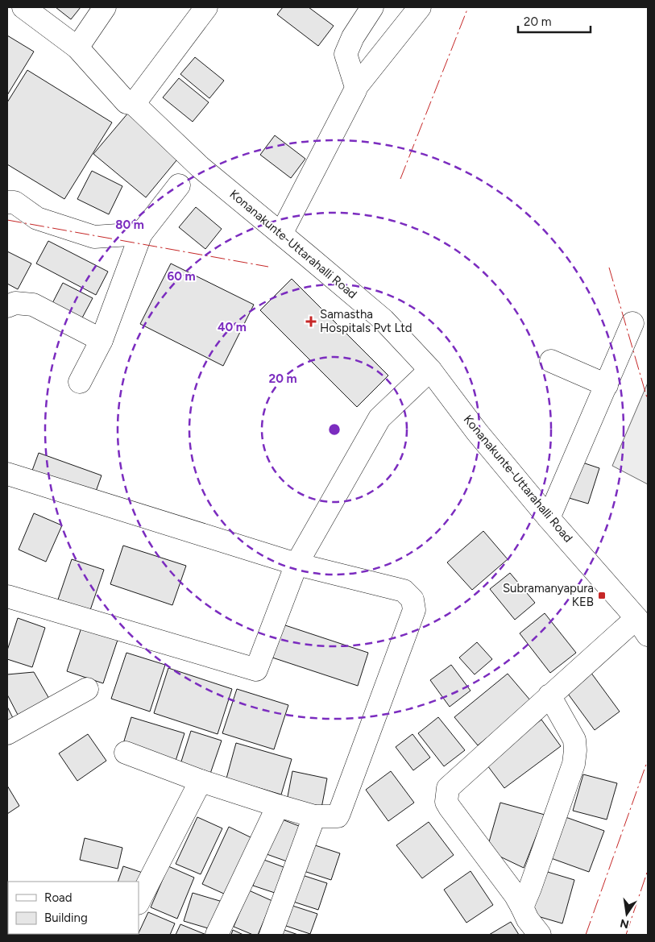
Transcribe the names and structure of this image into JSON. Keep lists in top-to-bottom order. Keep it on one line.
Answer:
{"streets":{"street":["Konanakunte-Uttarahalli Road"]},"places":{"health":["Samastha Hospitals Pvt Ltd"],"transit":["Subramanyapura KEB"]},"legend":["Road","Building"],"scale_bar":"20 m","north":"bottom","rings":["80 m","60 m","40 m","20 m"]}
